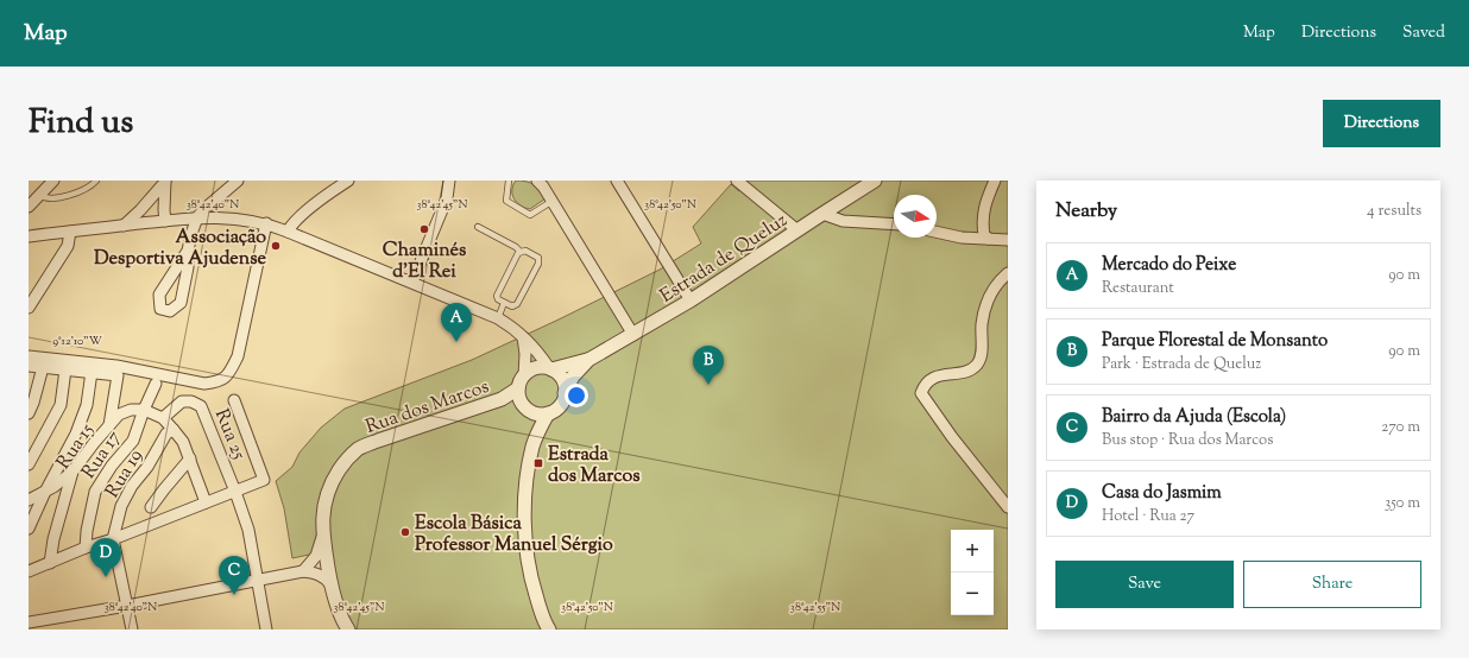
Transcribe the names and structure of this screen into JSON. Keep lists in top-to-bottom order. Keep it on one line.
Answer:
{"streets":{"street":["Estrada de Queluz","Rua dos Marcos","Rua 25","Rua 15","Rua 17","Rua 19"]},"crossings":[["Estrada de Queluz","Rua dos Marcos"]],"places":{"other":["Chaminés d'El Rei","Associação Desportiva Ajudense","Escola Básica Professor Manuel Sérgio"],"transit":["Estrada dos Marcos"]},"north":"right","page":{"header":"Map","nav":["Map","Directions","Saved"],"title":"Find us","buttons":["Directions",["Save","Share"]],"heading":["Nearby","4 results"],"list":[{"mark":"A","name":"Mercado do Peixe","note":"Restaurant","value":"90 m"},{"mark":"B","name":"Parque Florestal de Monsanto","note":"Park · Estrada de Queluz","value":"90 m"},{"mark":"C","name":"Bairro da Ajuda (Escola)","note":"Bus stop · Rua dos Marcos","value":"270 m"},{"mark":"D","name":"Casa do Jasmim","note":"Hotel · Rua 27","value":"350 m"}],"pins":["A","B","D","C"],"map_buttons":["+","−"]},"coordinates":["38°42'40\"N","38°42'45\"N","38°42'50\"N","9°12'10\"W","38°42'55\"N"]}
